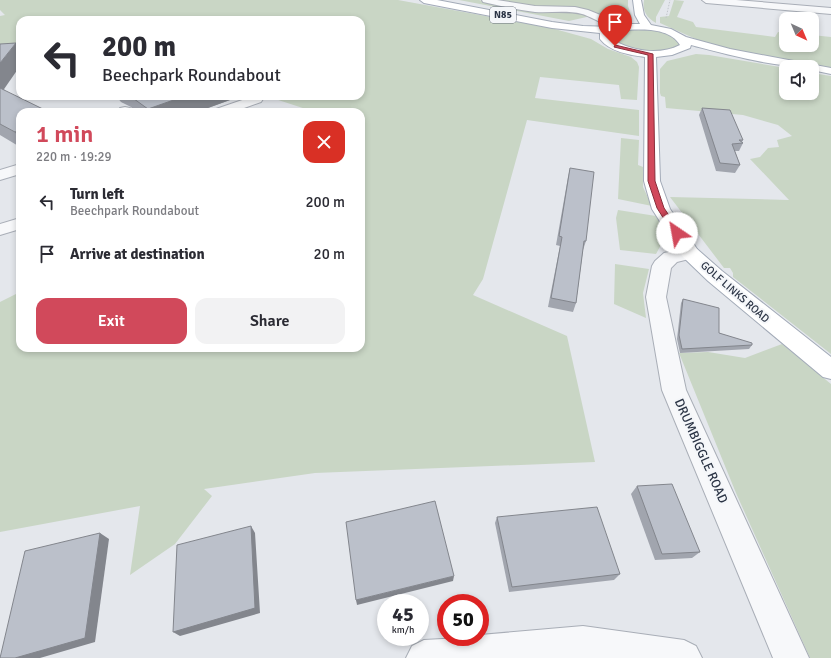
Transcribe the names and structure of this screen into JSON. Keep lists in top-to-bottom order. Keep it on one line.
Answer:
{"streets":{"main road":["N85","GOLF LINKS ROAD"],"street":["DRUMBIGGLE ROAD"]},"crossings":[["N85","GOLF LINKS ROAD"],["GOLF LINKS ROAD","DRUMBIGGLE ROAD"]],"north":"bottom right","page":{"turn":["200 m","Beechpark Roundabout"],"heading":["1 min","220 m · 19:29"],"list":[{"name":"Turn left","note":"Beechpark Roundabout","value":"200 m"},{"name":"Arrive at destination","value":"20 m"}],"buttons":["Exit","Share"],"speed":"45 km/h","limit":"50"}}
